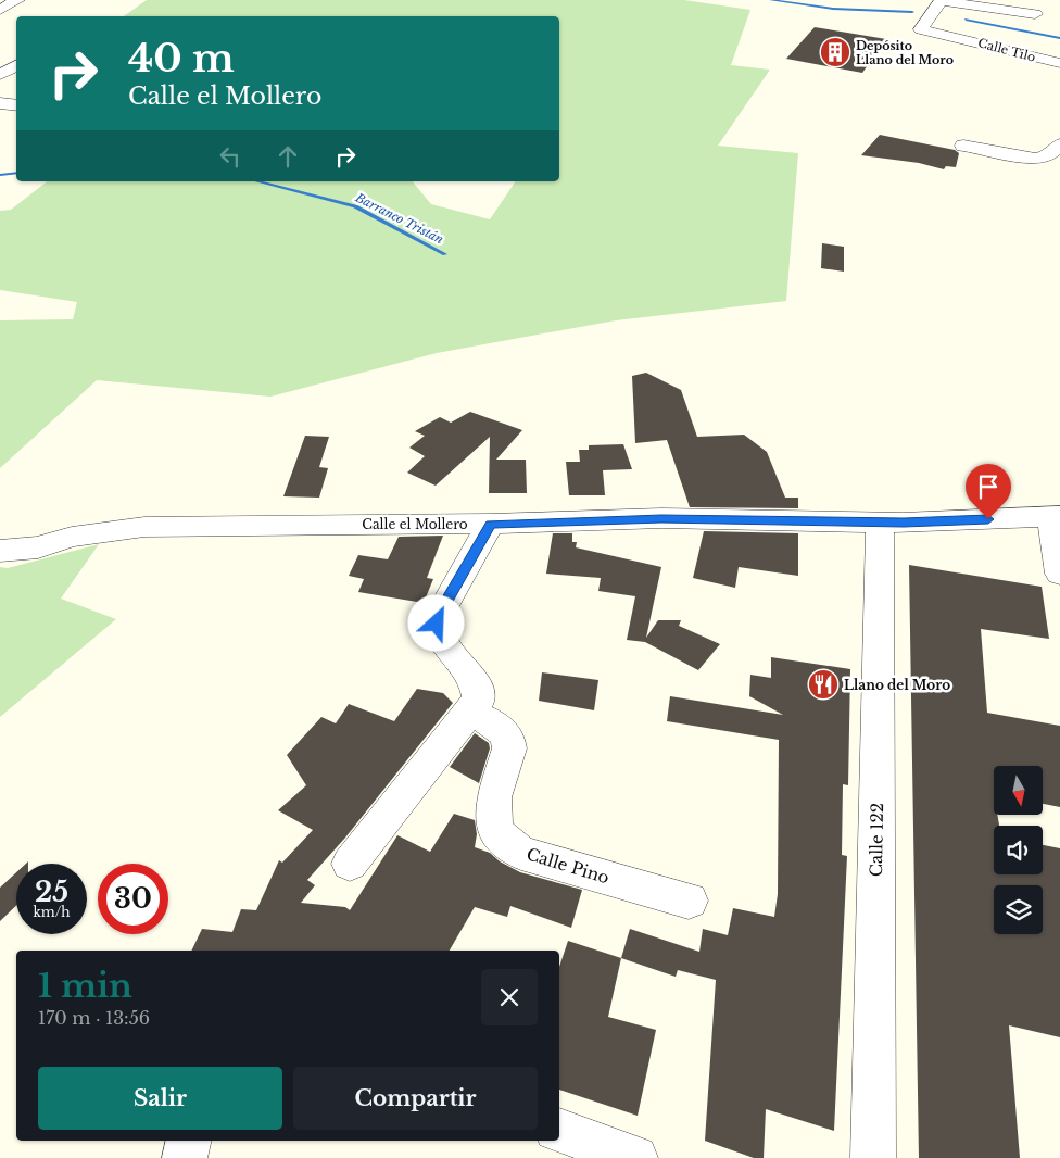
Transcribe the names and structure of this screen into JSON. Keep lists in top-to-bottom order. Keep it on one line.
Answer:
{"streets":{"street":["Calle Tilo","Calle el Mollero","Calle 122","Calle Pino"]},"crossings":[["Calle el Mollero","Calle 122"]],"water":["Barranco Tristán"],"places":{"building":["Depósito Llano del Moro"],"restaurant":["Llano del Moro"]},"north":"bottom","page":{"turn":["40 m","Calle el Mollero"],"speed":"25 km/h","limit":"30","heading":["1 min","170 m · 13:56"],"buttons":["Salir","Compartir"]}}
